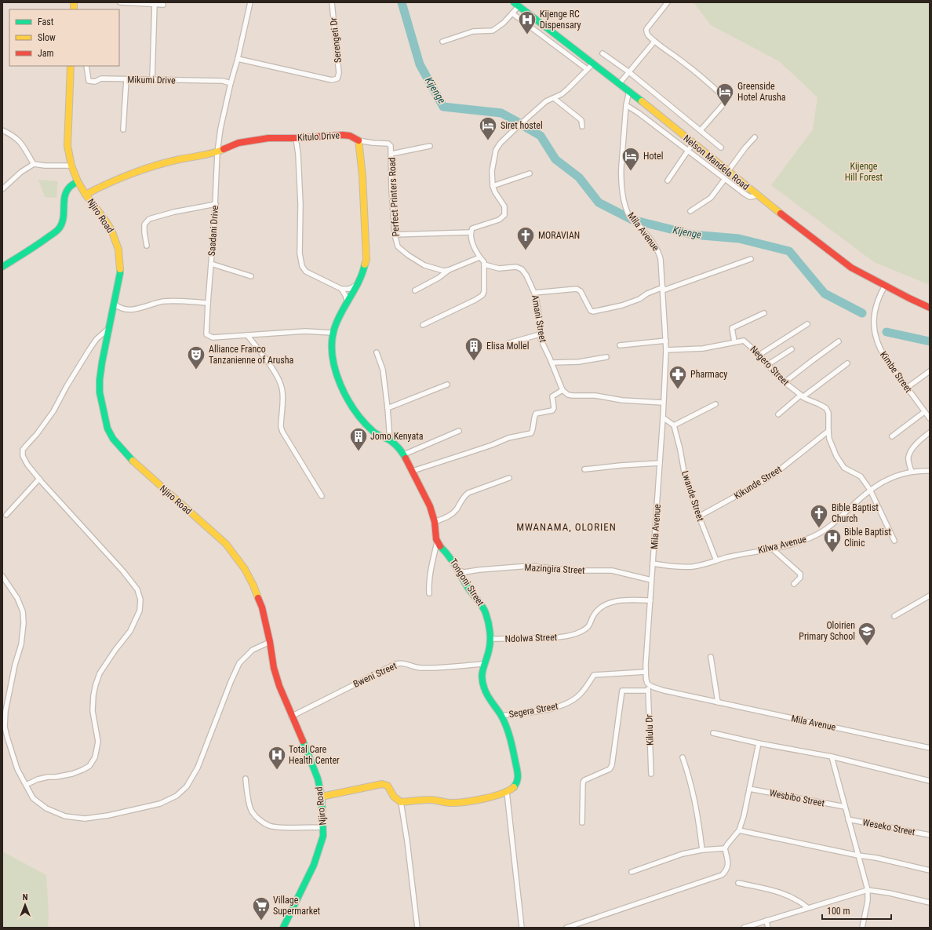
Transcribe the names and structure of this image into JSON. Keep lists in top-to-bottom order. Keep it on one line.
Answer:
{"streets":{"street":["Serengeti Dr","Mikumi Drive","Kitulo Drive","Nelson Mandela Road","Perfect Printers Road","Njiro Road","Saadani Drive","Mila Avenue","Amani Street","Negero Street","Kimbe Street","Kikunde Street","Lwande Street","Kilwa Avenue","Mazingira Street","Tongoni Street","Ndolwa Street","Bweni Street","Segera Street","Kilulu Dr","Wesbibo Street","Weseko Street"]},"crossings":[["Serengeti Dr","Saadani Drive"],["Mikumi Drive","Saadani Drive"],["Kitulo Drive","Perfect Printers Road"],["Kitulo Drive","Njiro Road"],["Kitulo Drive","Saadani Drive"],["Nelson Mandela Road","Mila Avenue"],["Nelson Mandela Road","Kimbe Street"],["Njiro Road","Bweni Street"],["Mila Avenue","Negero Street"],["Mila Avenue","Kilwa Avenue"],["Mila Avenue","Mazingira Street"],["Mila Avenue","Ndolwa Street"],["Mila Avenue","Segera Street"],["Mila Avenue","Kilulu Dr"],["Negero Street","Kikunde Street"],["Negero Street","Kilwa Avenue"],["Kikunde Street","Lwande Street"],["Lwande Street","Kilwa Avenue"],["Mazingira Street","Tongoni Street"],["Tongoni Street","Ndolwa Street"],["Tongoni Street","Bweni Street"],["Tongoni Street","Segera Street"]],"districts":["MWANAMA, OLORIEN"],"water":["Kijenge"],"parks":["Kijenge Hill Forest"],"places":{"hospital":["Kijenge RC Dispensary","Bible Baptist Clinic","Total Care Health Center"],"hotel":["Greenside Hotel Arusha","Siret hostel","Hotel"],"church":["MORAVIAN","Bible Baptist Church"],"building":["Elisa Mollel","Jomo Kenyata"],"theatre":["Alliance Franco Tanzanienne of Arusha"],"pharmacy":["Pharmacy"],"school or university":["Oloirien Primary School"],"supermarket":["Village Supermarket"]},"legend":["Fast","Slow","Jam"],"scale_bar":"100 m","north":"top"}
